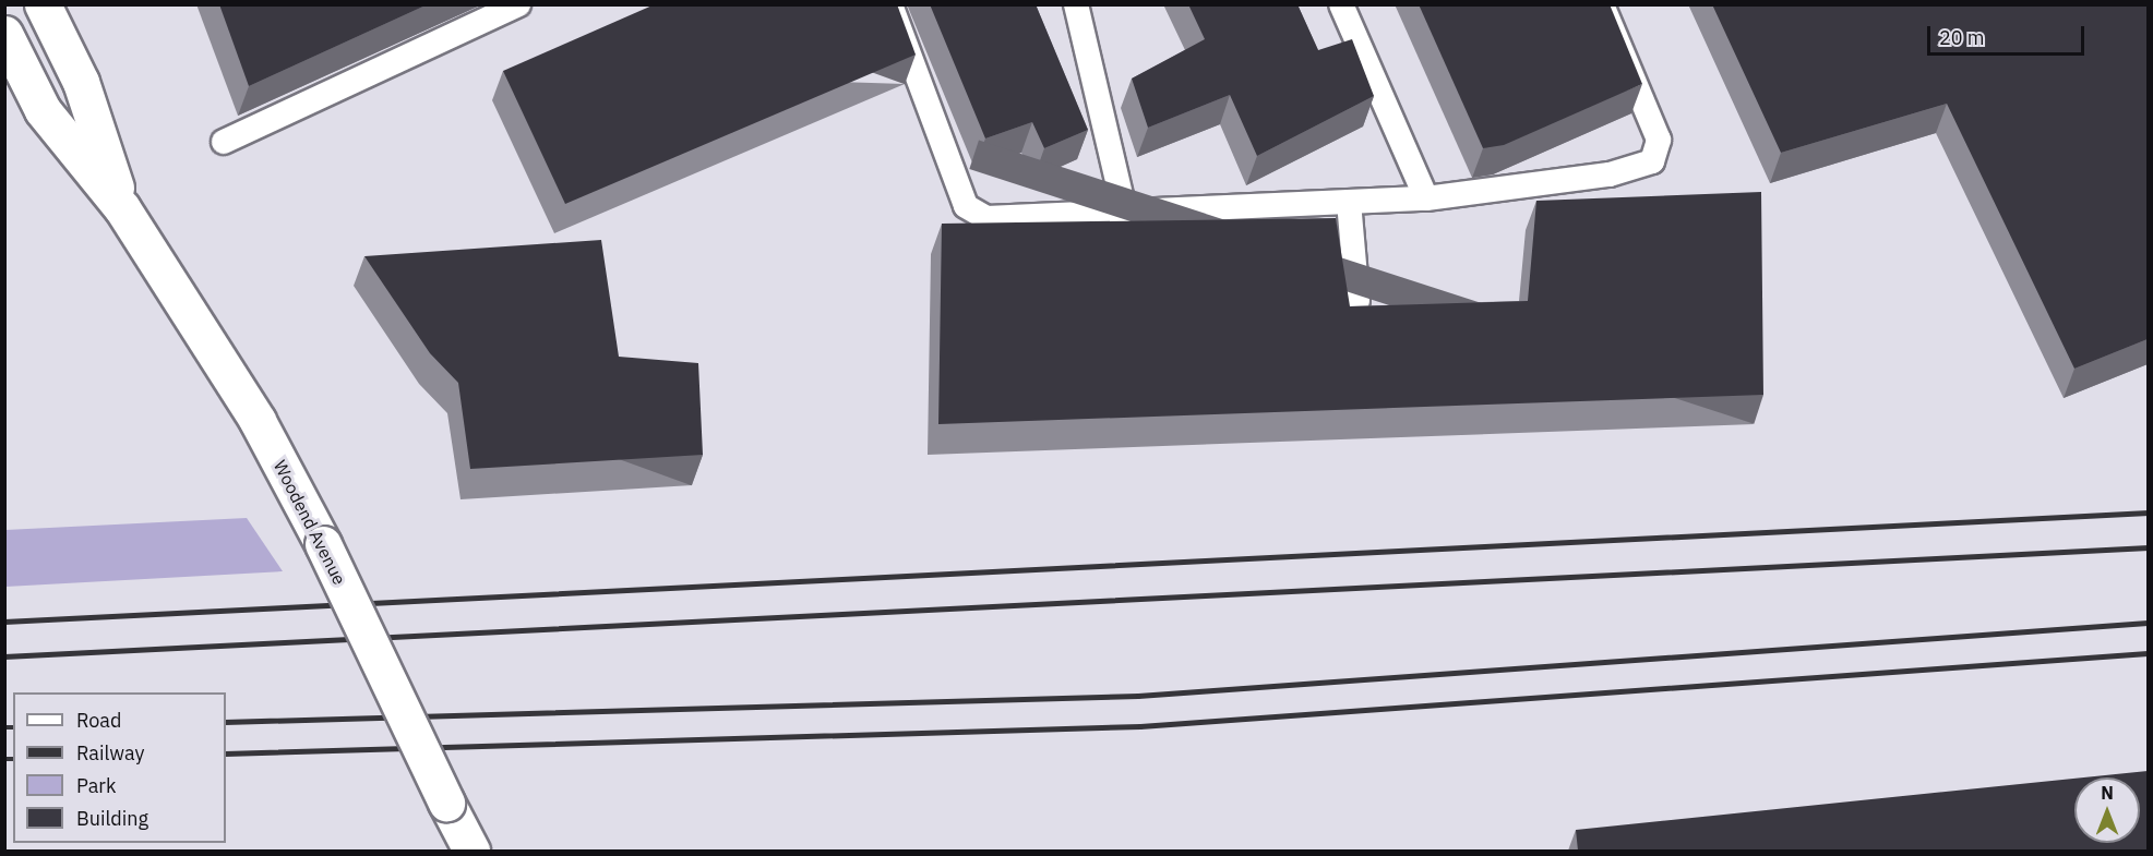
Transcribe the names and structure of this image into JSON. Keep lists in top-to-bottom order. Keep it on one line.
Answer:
{"streets":{"street":["Woodend Avenue"]},"legend":["Road","Railway","Park","Building"],"scale_bar":"20 m","north":"top"}
